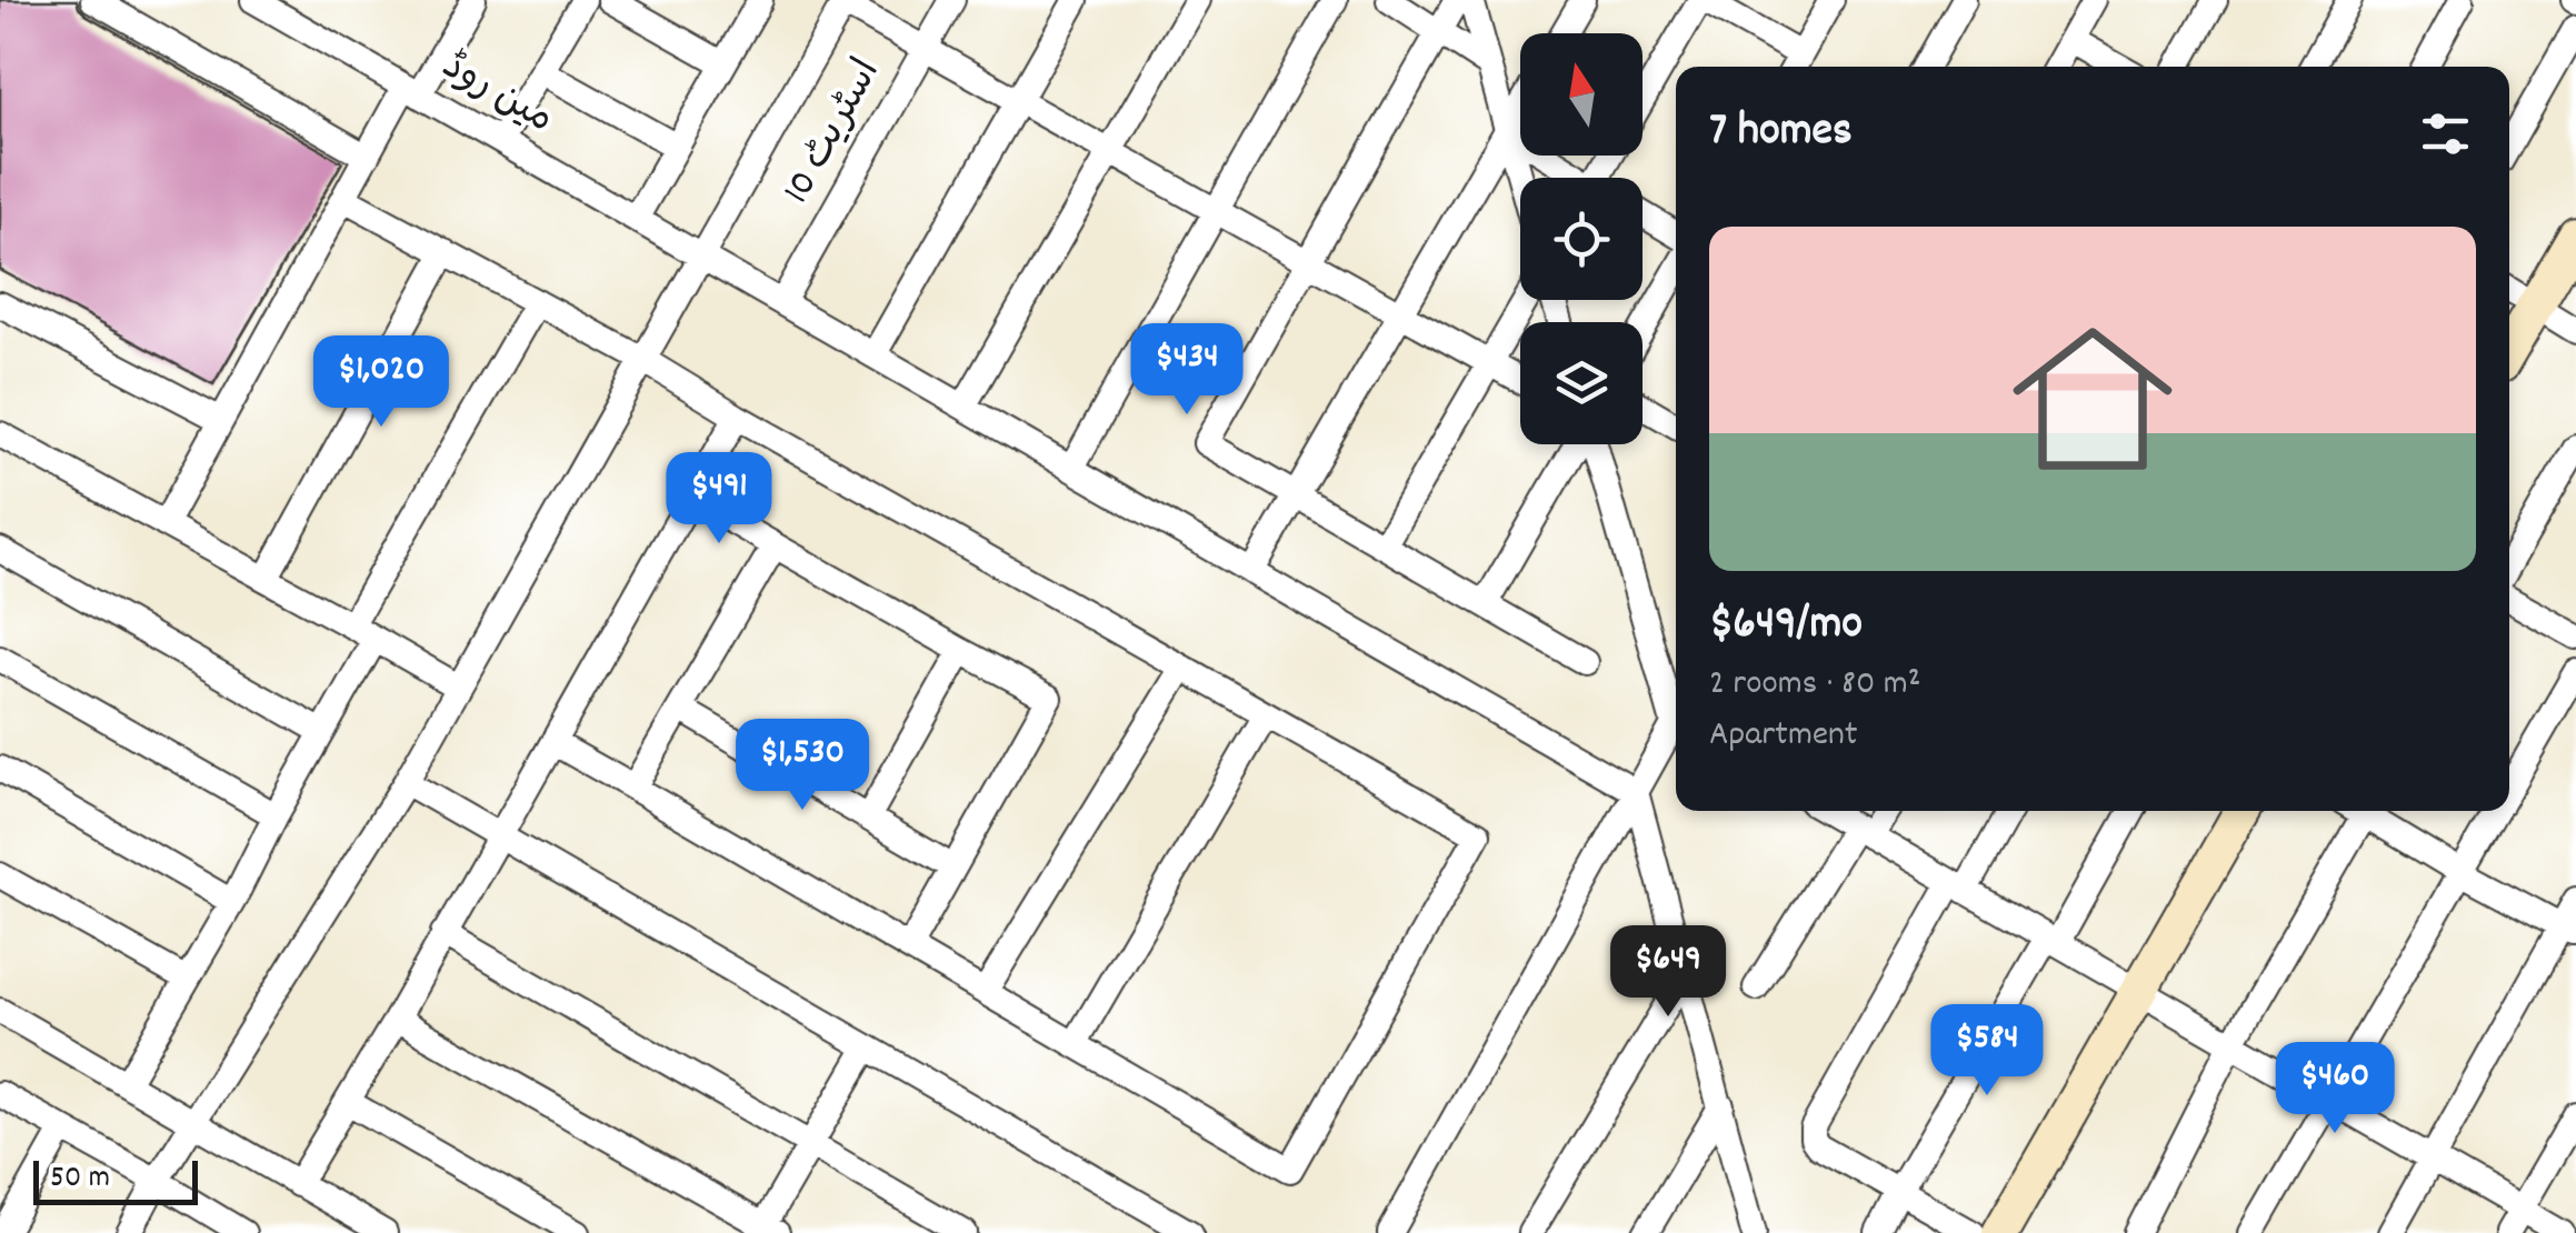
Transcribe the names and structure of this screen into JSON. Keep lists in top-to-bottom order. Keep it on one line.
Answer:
{"streets":{"street":["مین روڈ","اسٹریٹ 10"]},"crossings":[["مین روڈ","اسٹریٹ 10"]],"scale_bar":"50 m","north":"top","page":{"heading":"7 homes","list":[{"name":"$649/mo","note":"2 rooms · 80 m² · Apartment"}],"price":["$434","$1,020","$491","$1,530","$649","$584","$460"],"scale":"50 m"}}
